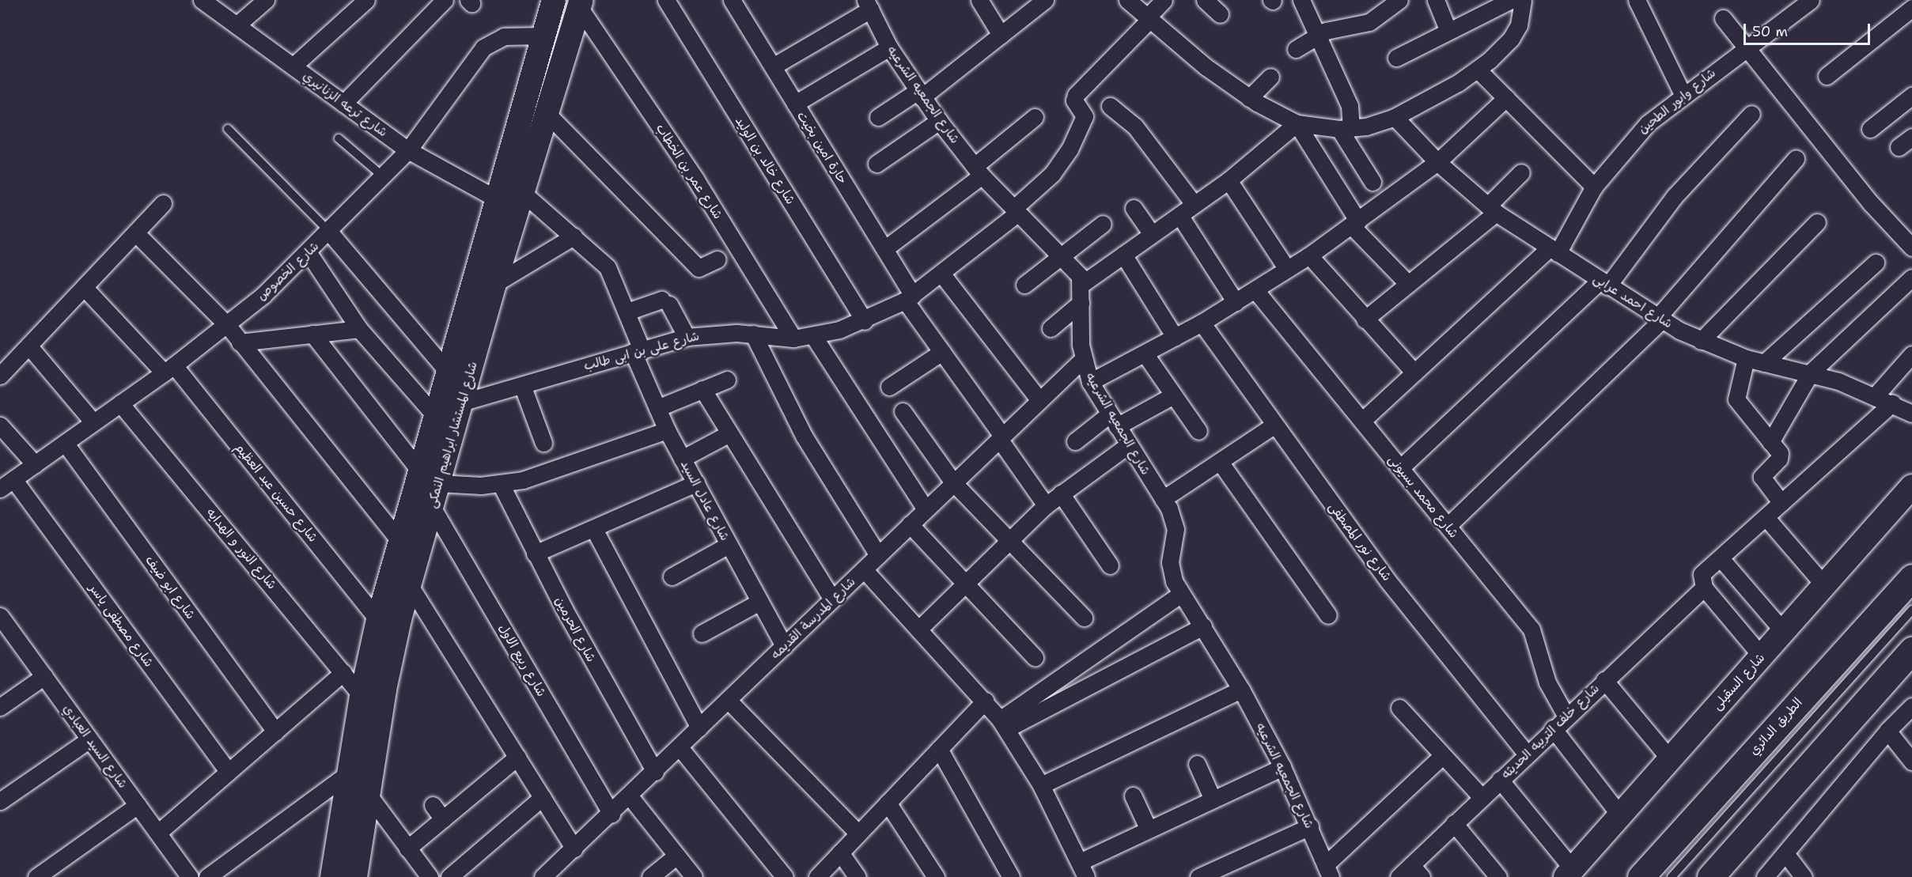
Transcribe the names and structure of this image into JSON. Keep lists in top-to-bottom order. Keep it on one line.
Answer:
{"streets":{"highway":["الطريق الدائري"],"main road":["شارع المستشار ابراهيم النمكى","شارع السقيلى"],"street":["شارع الجمعيه الشرعيه","شارع وابور الطحين","شارع ترعه الزنانيري","حارة امين بخيت","شارع خالد بن الوليد","شارع عمر بن الخطاب","شارع الخصوص","شارع احمد عرابى","شارع على بن ابى طالب","شارع حسين عبد العظيم","شارع محمد بسيونى","شارع عادل السيد","شارع نور المصطفى","شارع النور و الهدايه","شارع ابو ضيف","شارع المدرسة القديمه","شارع مصطفى ياسر","شارع الحرمين","شارع ربيع الاول","شارع خلف التربيه الحديثه","شارع السيد العبادي"]},"crossings":[["شارع الجمعيه الشرعيه","شارع على بن ابى طالب"],["شارع الجمعيه الشرعيه","شارع المدرسة القديمه"],["شارع وابور الطحين","شارع احمد عرابى"],["شارع وابور الطحين","شارع محمد بسيونى"],["شارع ترعه الزنانيري","شارع الخصوص"],["شارع ترعه الزنانيري","شارع المستشار ابراهيم النمكى"],["حارة امين بخيت","شارع على بن ابى طالب"],["حارة امين بخيت","شارع المدرسة القديمه"],["شارع خالد بن الوليد","شارع على بن ابى طالب"],["شارع عمر بن الخطاب","شارع على بن ابى طالب"],["شارع عمر بن الخطاب","شارع المستشار ابراهيم النمكى"],["شارع الخصوص","شارع المستشار ابراهيم النمكى"],["شارع الخصوص","شارع حسين عبد العظيم"],["شارع الخصوص","شارع النور و الهدايه"],["شارع الخصوص","شارع ابو ضيف"],["شارع الخصوص","شارع مصطفى ياسر"],["شارع على بن ابى طالب","شارع المستشار ابراهيم النمكى"],["شارع على بن ابى طالب","شارع عادل السيد"],["شارع المستشار ابراهيم النمكى","شارع حسين عبد العظيم"],["شارع المستشار ابراهيم النمكى","شارع عادل السيد"],["شارع المستشار ابراهيم النمكى","شارع النور و الهدايه"],["شارع المستشار ابراهيم النمكى","شارع ربيع الاول"],["شارع محمد بسيونى","شارع خلف التربيه الحديثه"],["شارع عادل السيد","شارع المدرسة القديمه"],["شارع نور المصطفى","شارع خلف التربيه الحديثه"],["شارع المدرسة القديمه","شارع الحرمين"],["شارع المدرسة القديمه","شارع ربيع الاول"]],"scale_bar":"50 m"}
